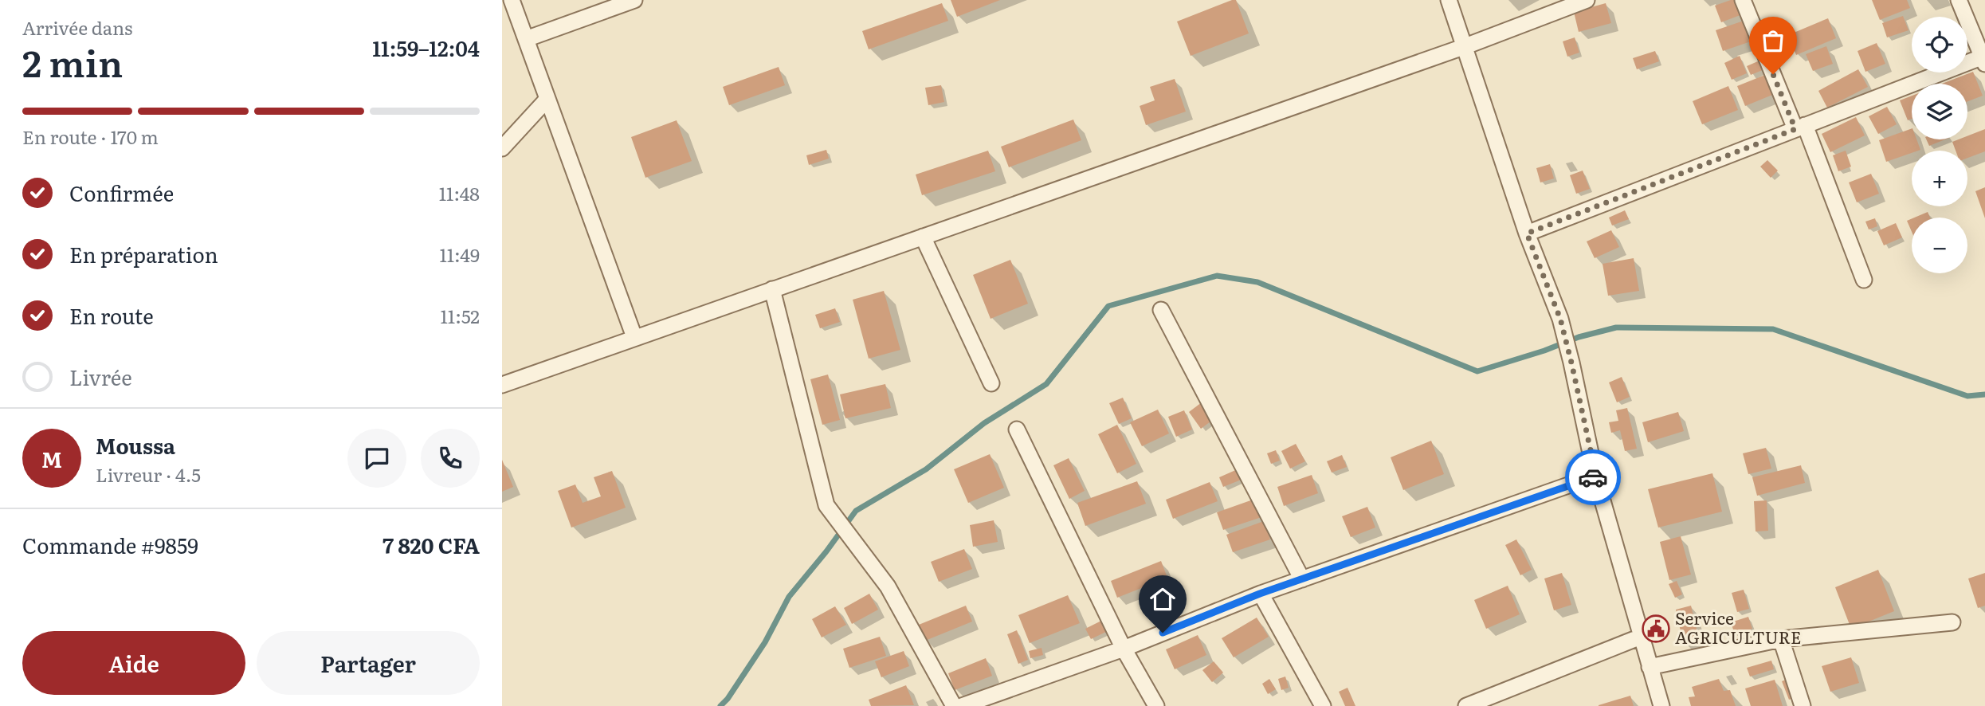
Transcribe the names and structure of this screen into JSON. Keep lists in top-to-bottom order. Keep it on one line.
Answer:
{"places":{"public building":["Service AGRICULTURE"]},"page":{"heading":["2 min","Arrivée dans","11:59–12:04"],"panel":["Moussa","Livreur · 4.5","Commande #9859","7 820 CFA"],"map_buttons":["+","−"],"bar":"En route · 170 m","list":[["Confirmée","11:48"],["En préparation","11:49"],["En route","11:52"],"Livrée"],"round":"M","buttons":["Aide","Partager"]}}
